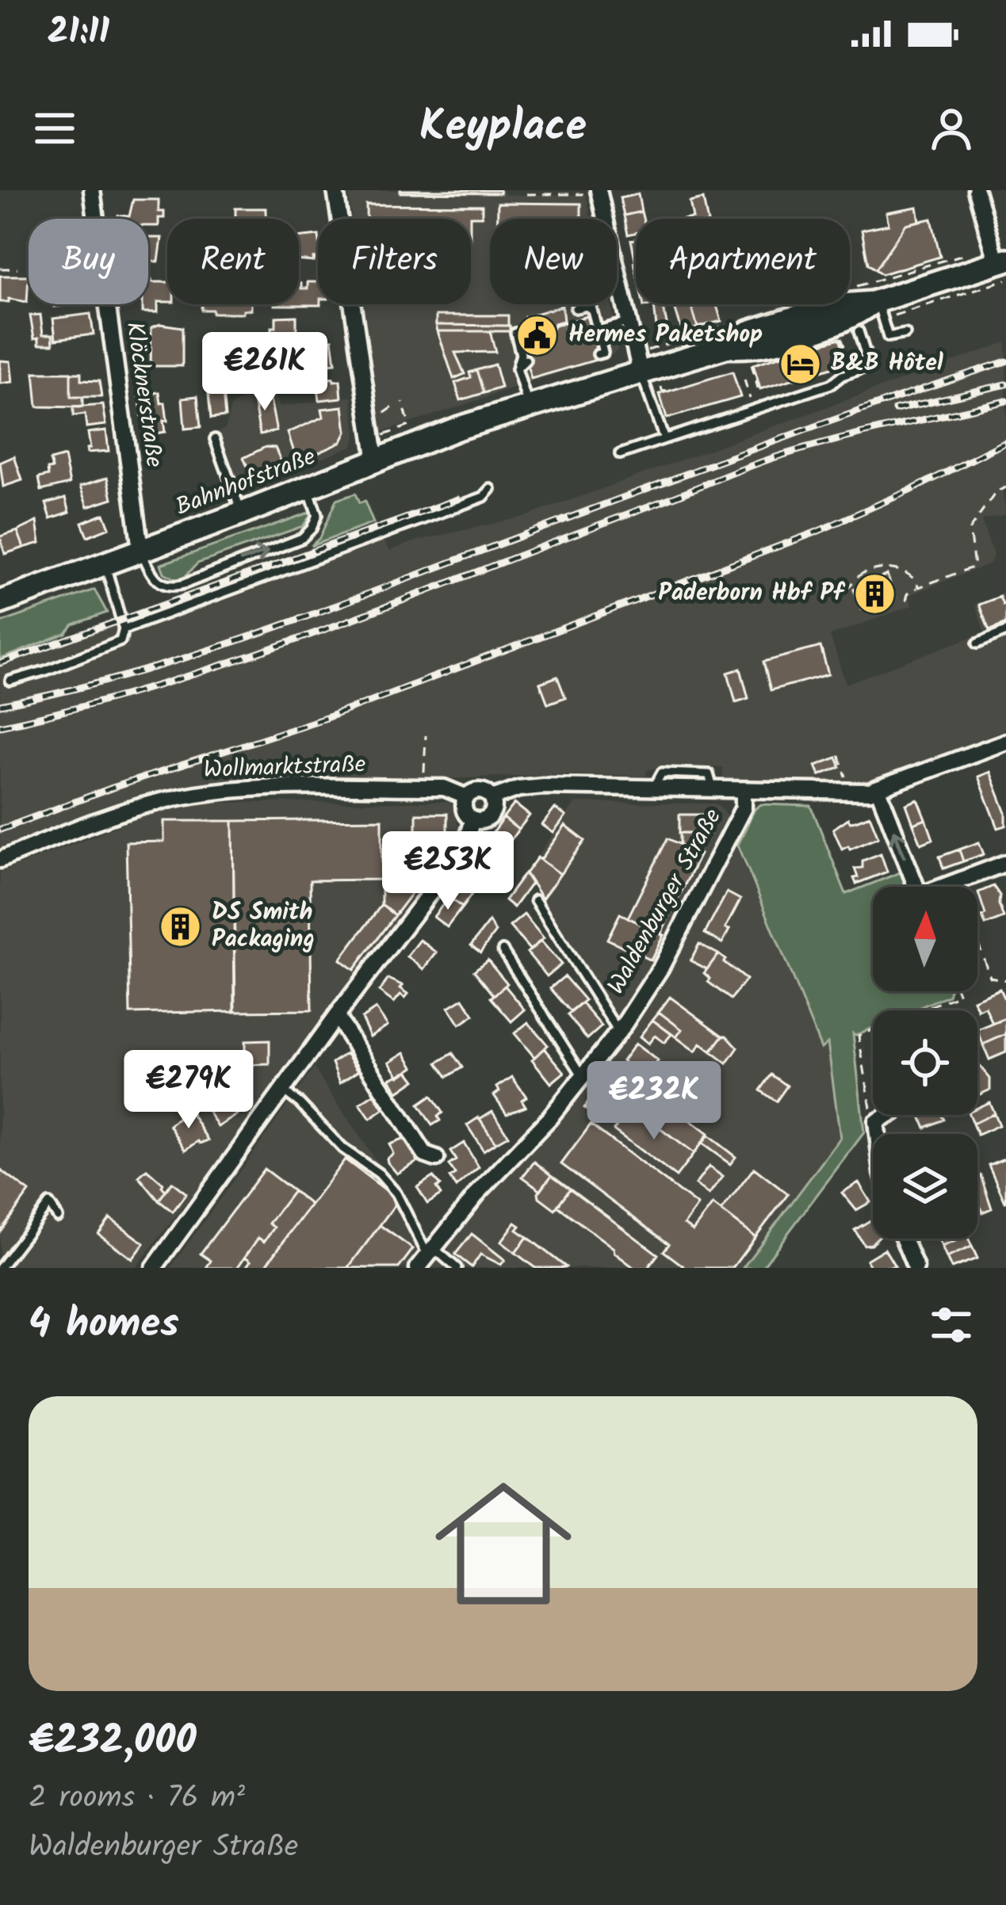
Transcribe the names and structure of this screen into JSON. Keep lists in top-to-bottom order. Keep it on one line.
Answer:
{"streets":{"main road":["Bahnhofstraße"],"street":["Klöcknerstraße","Wollmarktstraße","Waldenburger Straße"]},"crossings":[["Klöcknerstraße","Bahnhofstraße"]],"places":{"public building":["Hermes Paketshop"],"hotel":["B&B Hôtel"],"building":["Paderborn Hbf Pf","DS Smith Packaging"]},"north":"top","page":{"status":"21:11","header":"Keyplace","chip":["Buy","Rent","Filters","New","Apartment"],"price":["€261K","€253K","€279K","€232K"],"heading":"4 homes","list":[{"name":"€232,000","note":"2 rooms · 76 m² · Waldenburger Straße"}]}}
